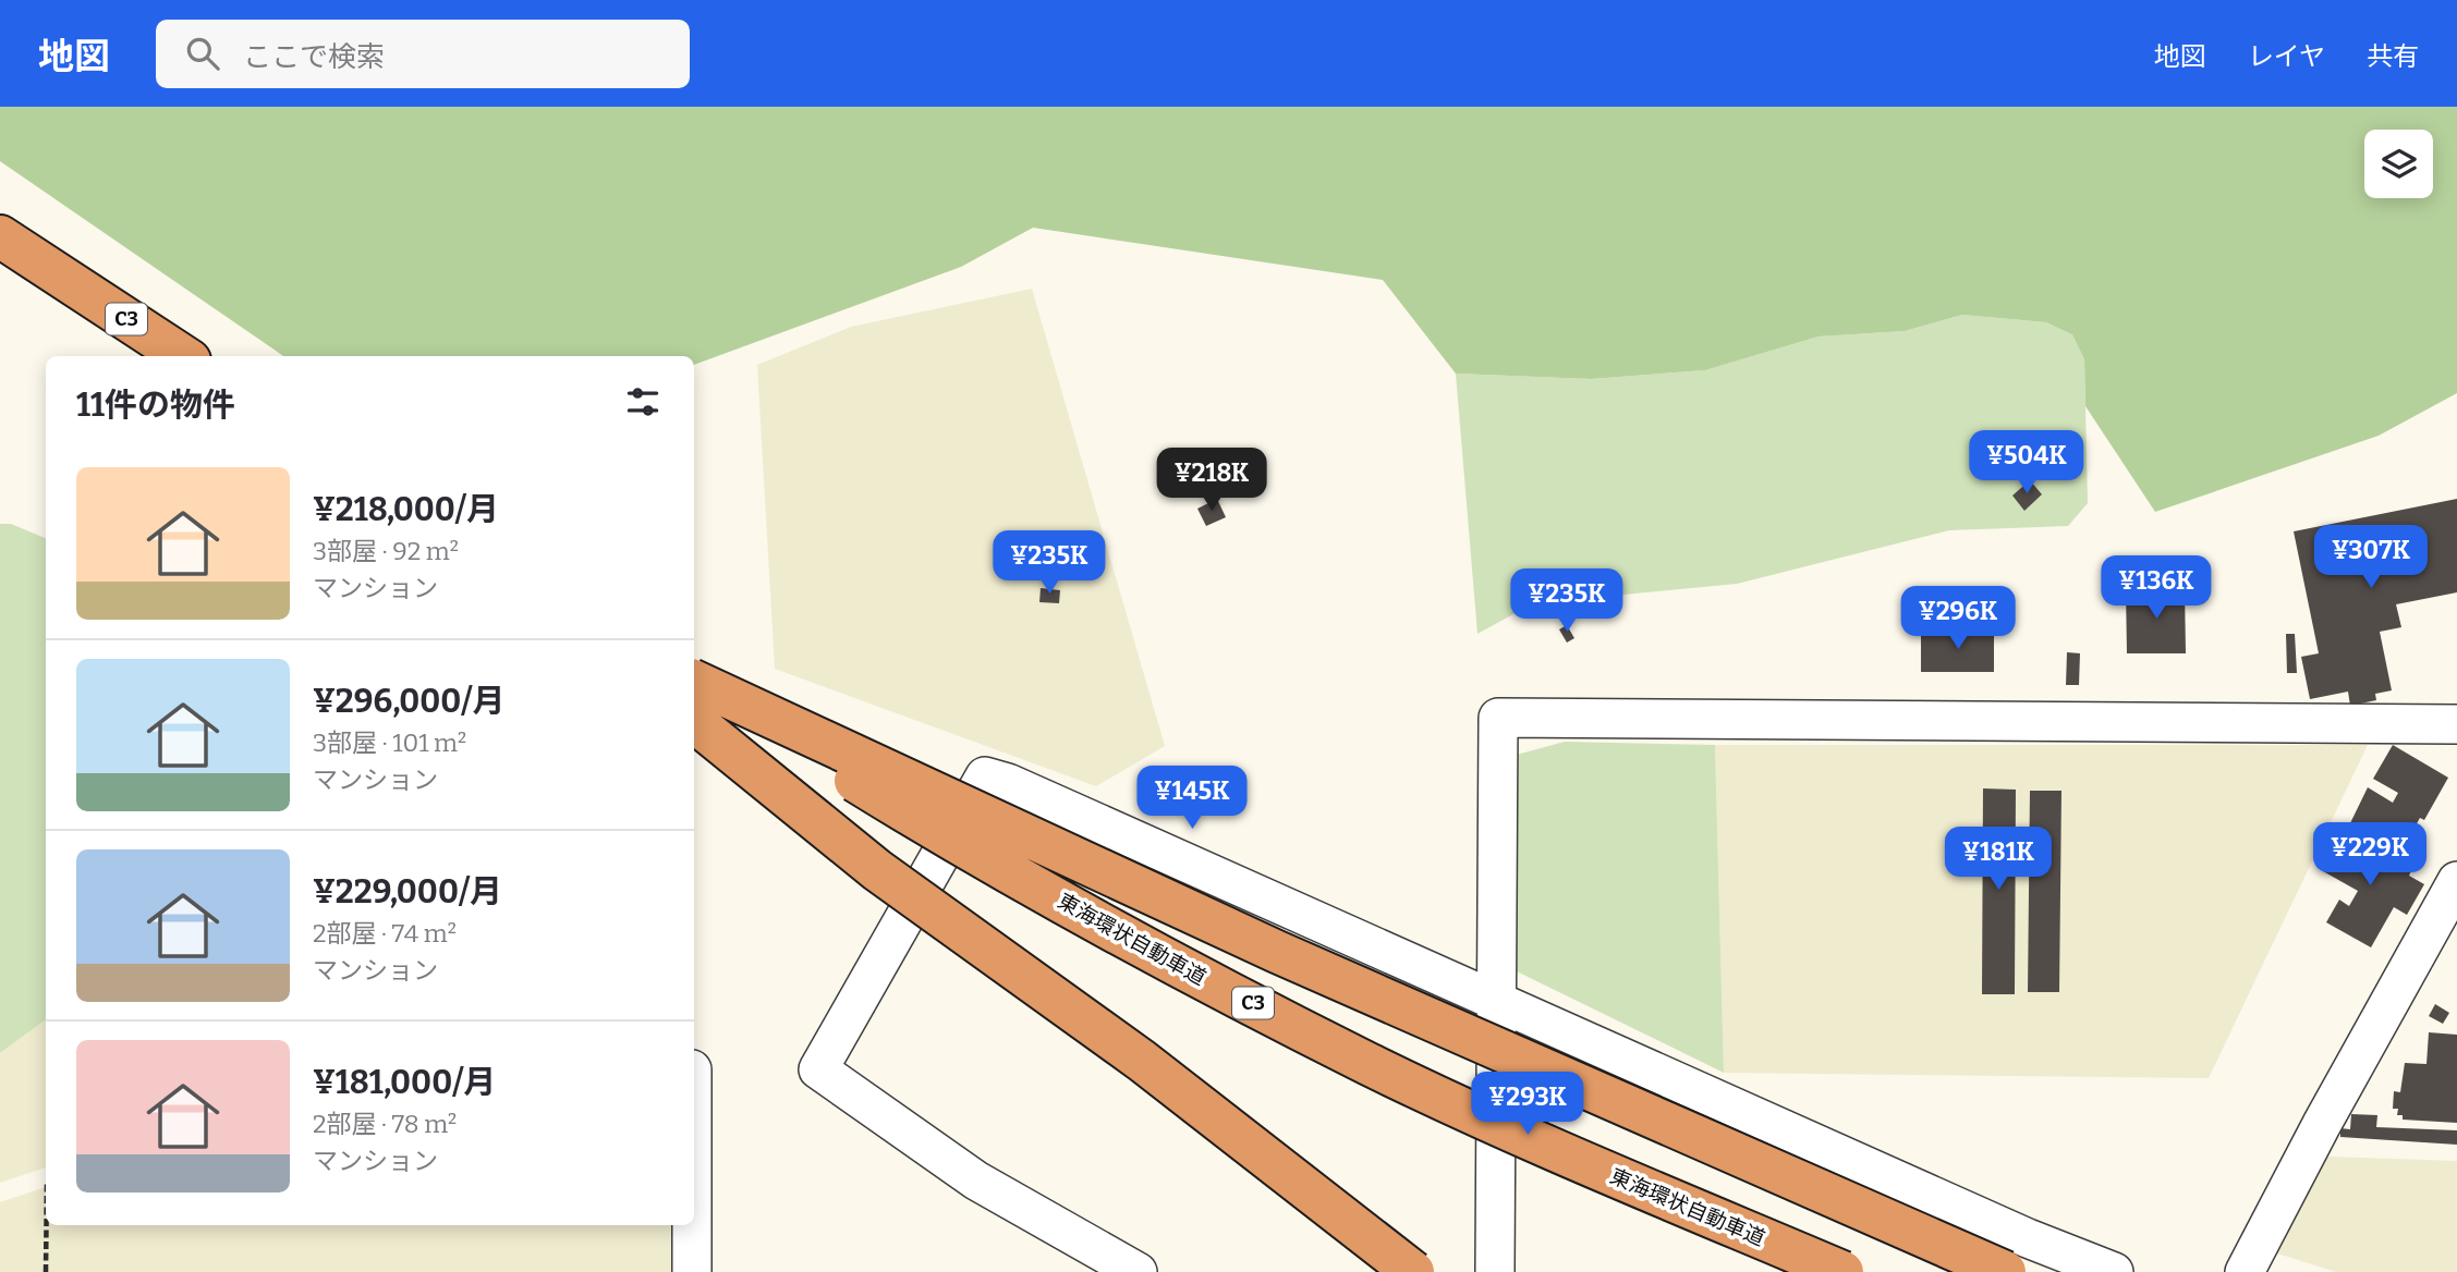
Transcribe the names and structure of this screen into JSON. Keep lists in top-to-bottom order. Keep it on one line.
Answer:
{"streets":{"highway":["C3","東海環状自動車道"]},"page":{"header":"地図","search":"ここで検索","nav":["地図","レイヤ","共有"],"heading":"11件の物件","price":["¥504K","¥218K","¥307K","¥235K","¥136K","¥235K","¥296K","¥145K","¥229K","¥181K","¥293K"],"list":[{"name":"¥218,000/月","note":"3部屋 · 92 m² · マンション"},{"name":"¥296,000/月","note":"3部屋 · 101 m² · マンション"},{"name":"¥229,000/月","note":"2部屋 · 74 m² · マンション"},{"name":"¥181,000/月","note":"2部屋 · 78 m² · マンション"}]}}
